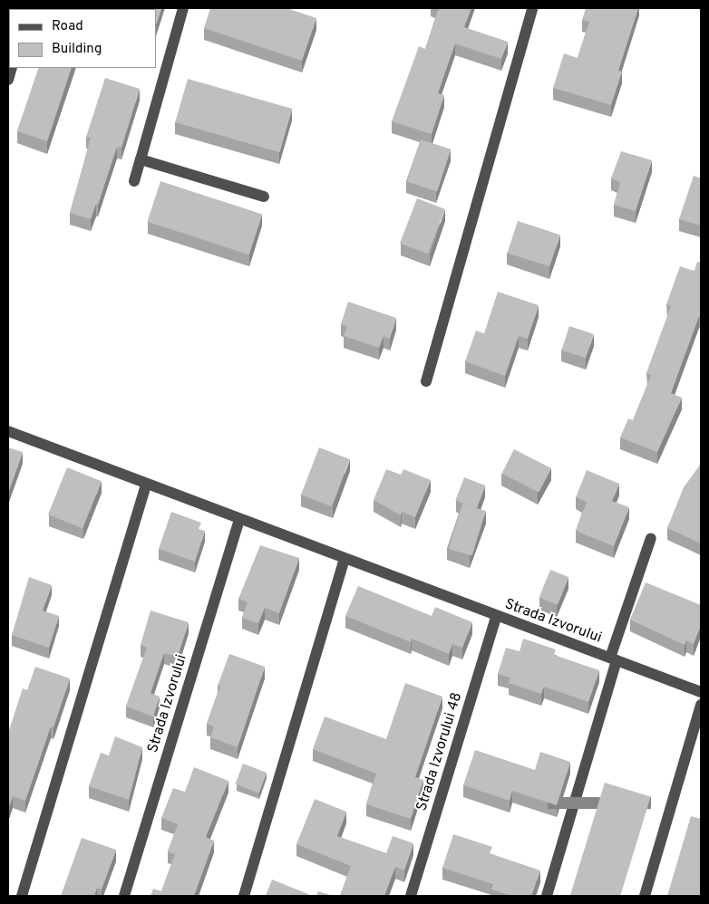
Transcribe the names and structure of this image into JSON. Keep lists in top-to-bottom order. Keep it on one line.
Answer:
{"streets":{"street":["Strada Izvorului","Strada Izvorului 48"]},"crossings":[["Strada Izvorului","Strada Izvorului 48"]],"legend":["Road","Building"]}
